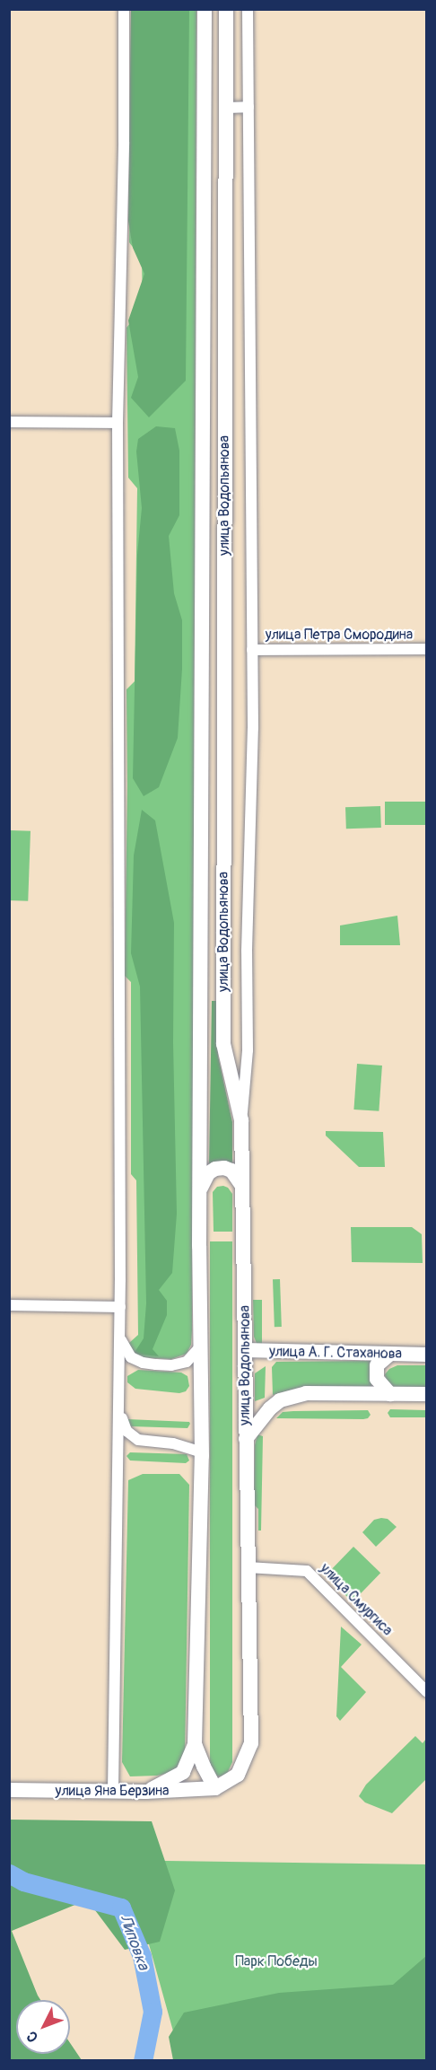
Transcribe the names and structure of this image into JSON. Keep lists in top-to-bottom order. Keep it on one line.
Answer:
{"streets":{"main road":["улица Водопьянова","улица А. Г. Стаханова","улица Яна Берзина"],"street":["улица Петра Смородина","улица Смургиса"]},"crossings":[["улица Водопьянова","улица А. Г. Стаханова"],["улица Водопьянова","улица Смургиса"],["улица Водопьянова","улица Яна Берзина"]],"water":["Липовка"],"parks":["Парк Победы"],"north":"bottom left"}
